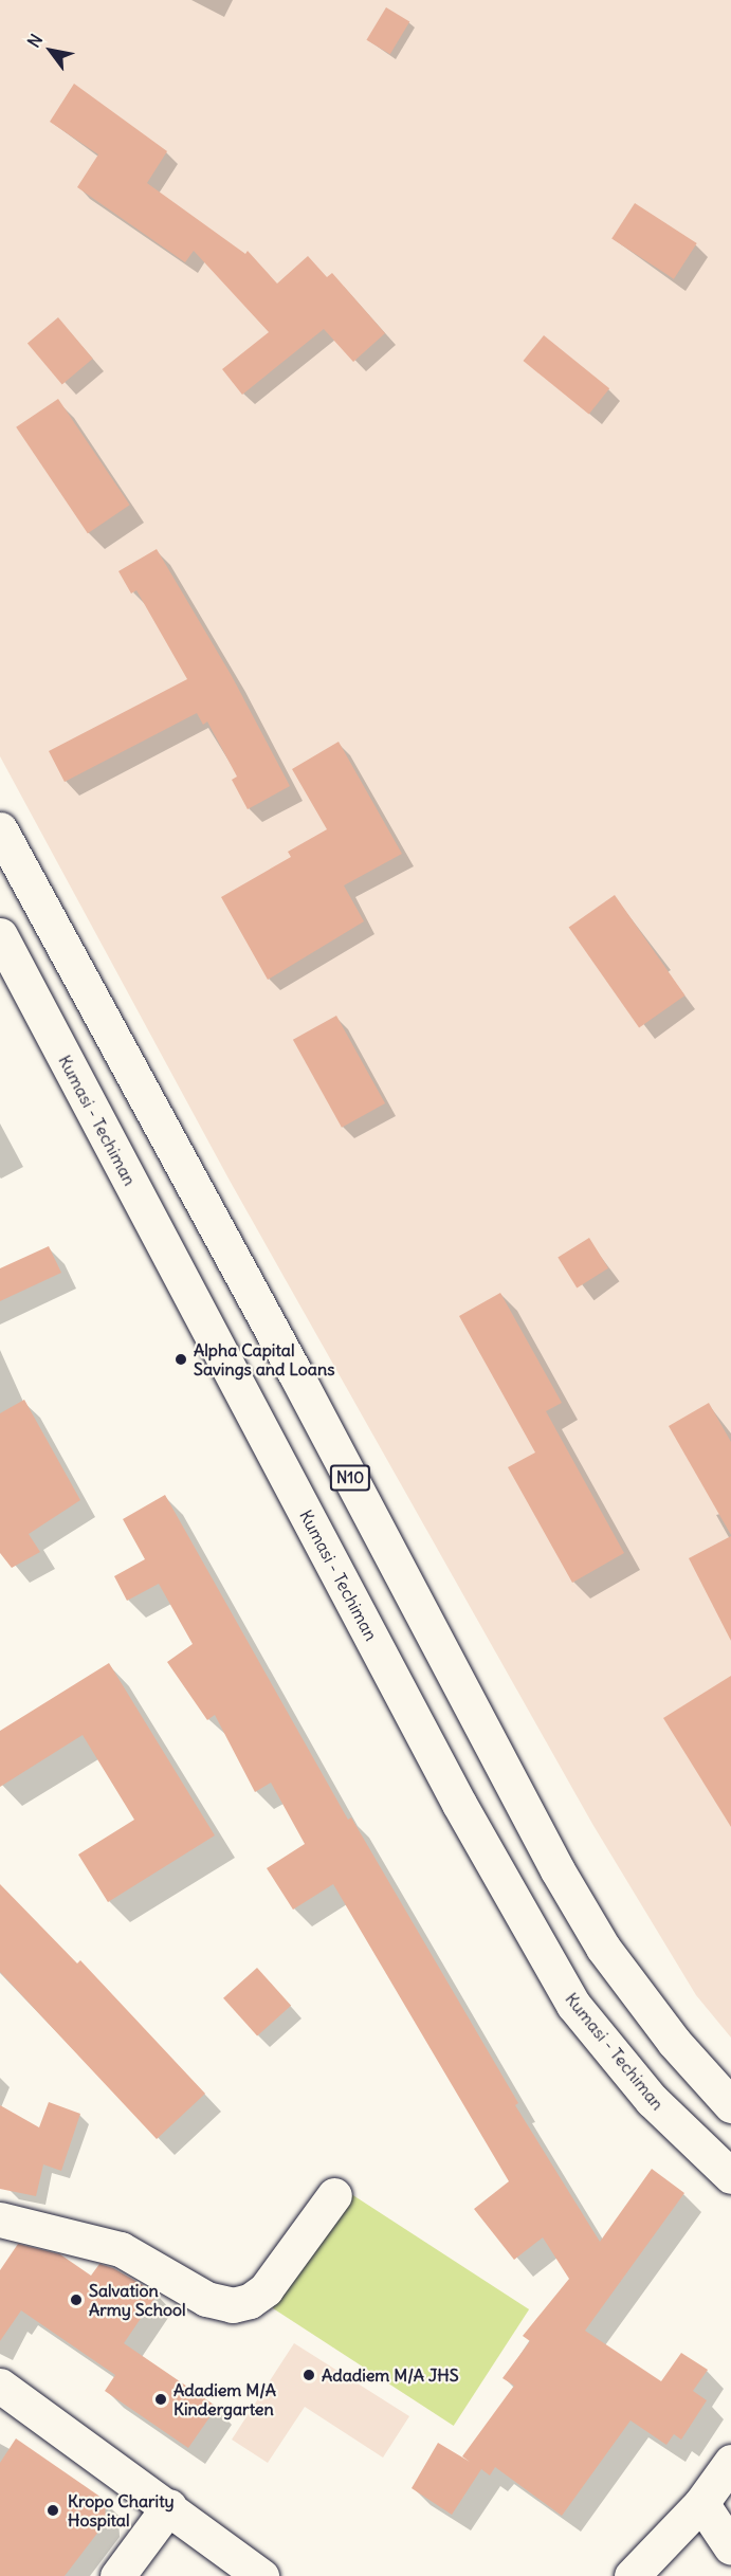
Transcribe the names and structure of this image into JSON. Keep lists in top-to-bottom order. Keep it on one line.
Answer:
{"streets":{"main road":["Kumasi - Techiman","N10"]},"places":["Alpha Capital Savings and Loans","Salvation Army School","Adadiem M/A JHS","Adadiem M/A Kindergarten","Kropo Charity Hospital"],"north":"top left"}
